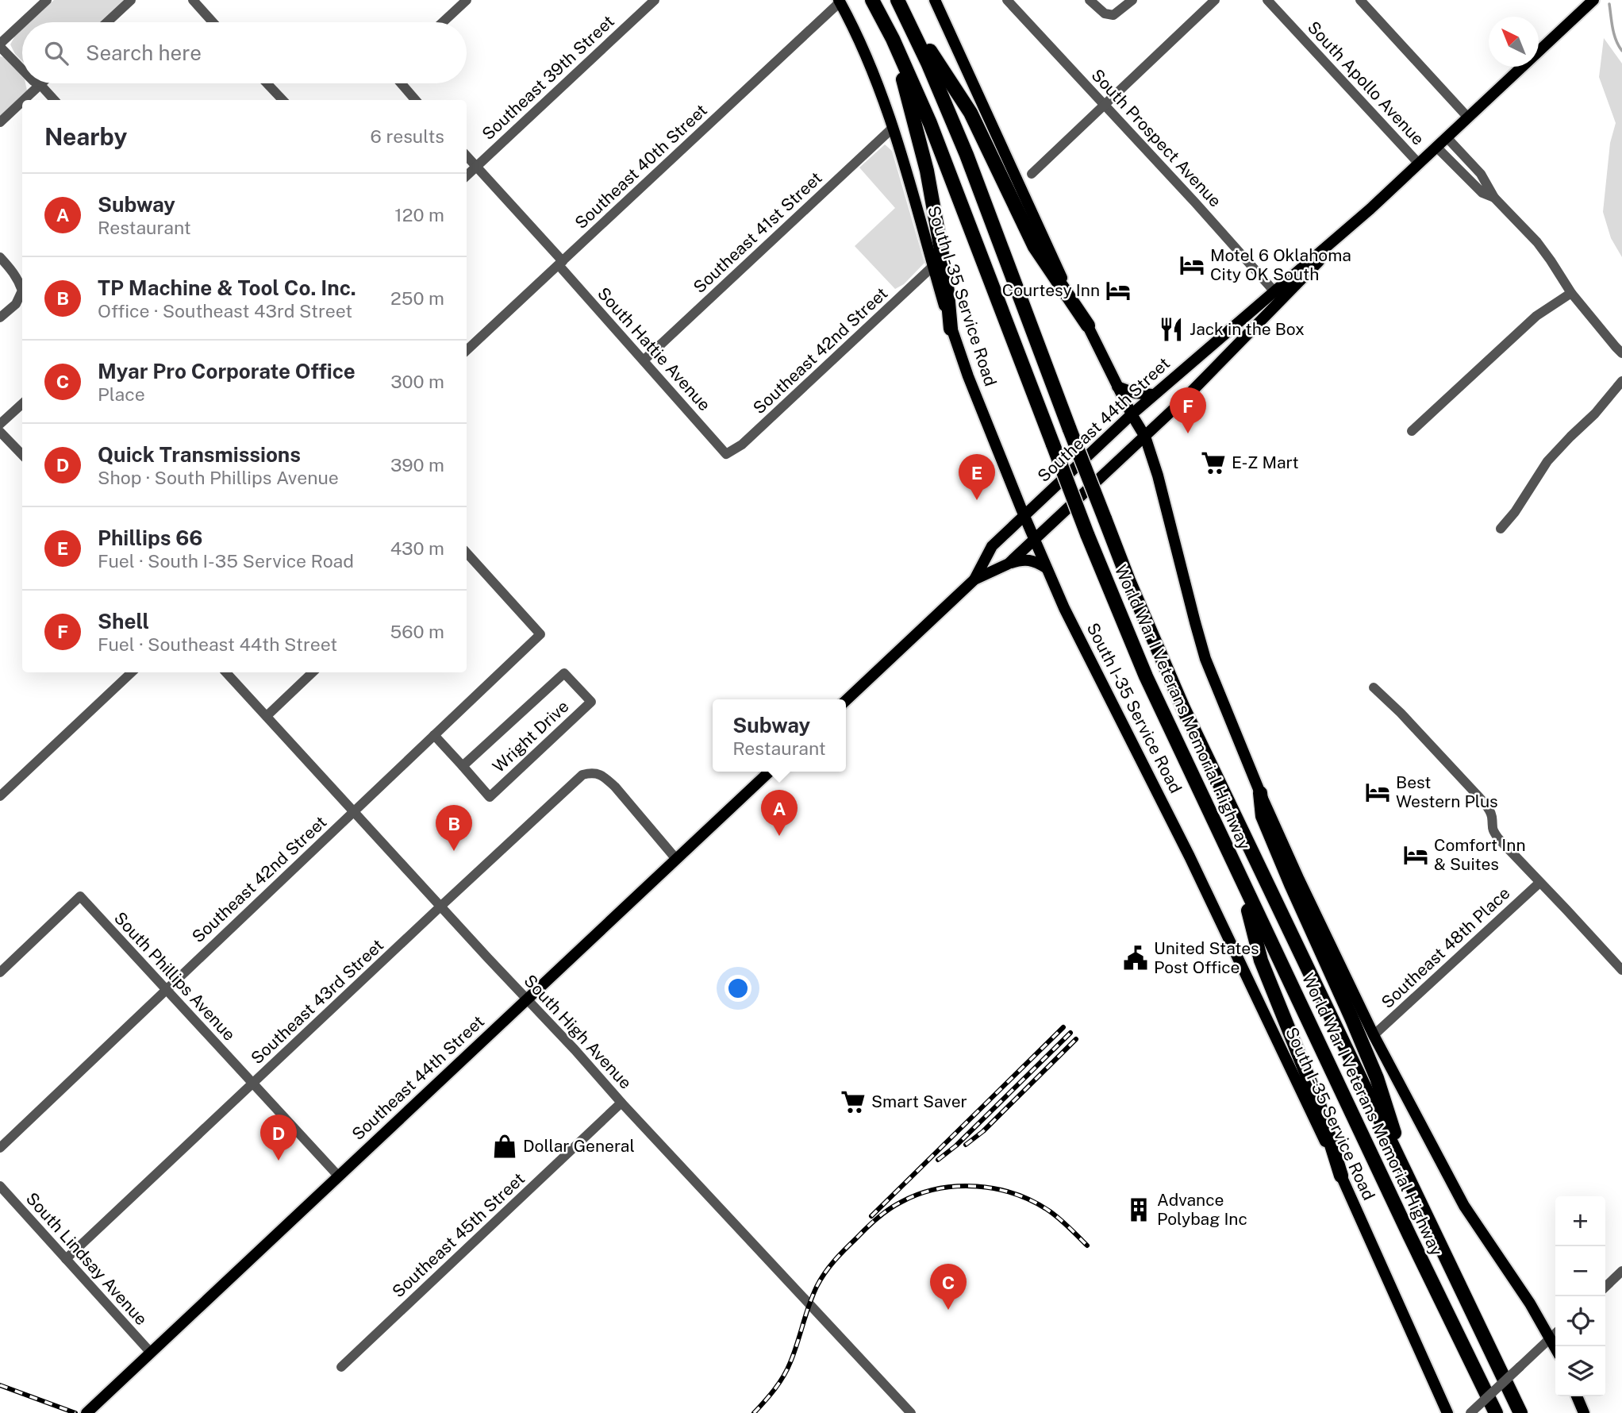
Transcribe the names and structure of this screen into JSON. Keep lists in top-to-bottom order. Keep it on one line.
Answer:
{"streets":{"highway":["World War I Veterans Memorial Highway"],"main road":["South I-35 Service Road","Southeast 44th Street"],"street":["Southeast 39th Street","South Apollo Avenue","South Prospect Avenue","Southeast 40th Street","Southeast 41st Street","South Hattie Avenue","Southeast 42nd Street","Wright Drive","Southeast 48th Place","South Phillips Avenue","Southeast 43rd Street","South High Avenue","Southeast 45th Street","South Lindsay Avenue"]},"crossings":[["Southeast 39th Street","South Hattie Avenue"],["South Apollo Avenue","Southeast 44th Street"],["South Prospect Avenue","Southeast 44th Street"],["Southeast 40th Street","South I-35 Service Road"],["Southeast 40th Street","South Hattie Avenue"],["Southeast 41st Street","South I-35 Service Road"],["Southeast 41st Street","South Hattie Avenue"],["South I-35 Service Road","Southeast 42nd Street"],["South I-35 Service Road","Southeast 44th Street"],["South Hattie Avenue","Southeast 42nd Street"],["Southeast 42nd Street","Wright Drive"],["Southeast 42nd Street","South Phillips Avenue"],["Southeast 42nd Street","South High Avenue"],["Southeast 44th Street","South Phillips Avenue"],["Southeast 44th Street","Southeast 43rd Street"],["Southeast 44th Street","South High Avenue"],["Southeast 44th Street","South Lindsay Avenue"],["South Phillips Avenue","Southeast 43rd Street"],["Southeast 43rd Street","South High Avenue"],["Southeast 43rd Street","South Lindsay Avenue"],["South High Avenue","Southeast 45th Street"]],"places":{"hotel":["Motel 6 Oklahoma City OK South","Courtesy Inn","Best Western Plus","Comfort Inn & Suites"],"restaurant":["Jack in the Box"],"supermarket":["E-Z Mart","Smart Saver"],"public building":["United States Post Office"],"shop":["Dollar General"],"building":["Advance Polybag Inc"]},"north":"top left","page":{"search":"Search here","heading":["Nearby","6 results"],"list":[{"mark":"A","name":"Subway","note":"Restaurant","value":"120 m"},{"mark":"B","name":"TP Machine & Tool Co. Inc.","note":"Office · Southeast 43rd Street","value":"250 m"},{"mark":"C","name":"Myar Pro Corporate Office","note":"Place","value":"300 m"},{"mark":"D","name":"Quick Transmissions","note":"Shop · South Phillips Avenue","value":"390 m"},{"mark":"E","name":"Phillips 66","note":"Fuel · South I-35 Service Road","value":"430 m"},{"mark":"F","name":"Shell","note":"Fuel · Southeast 44th Street","value":"560 m"}],"pins":["F","E","A","B","D","C"],"popup":["Subway","Restaurant"],"map_buttons":["+","−"]}}
